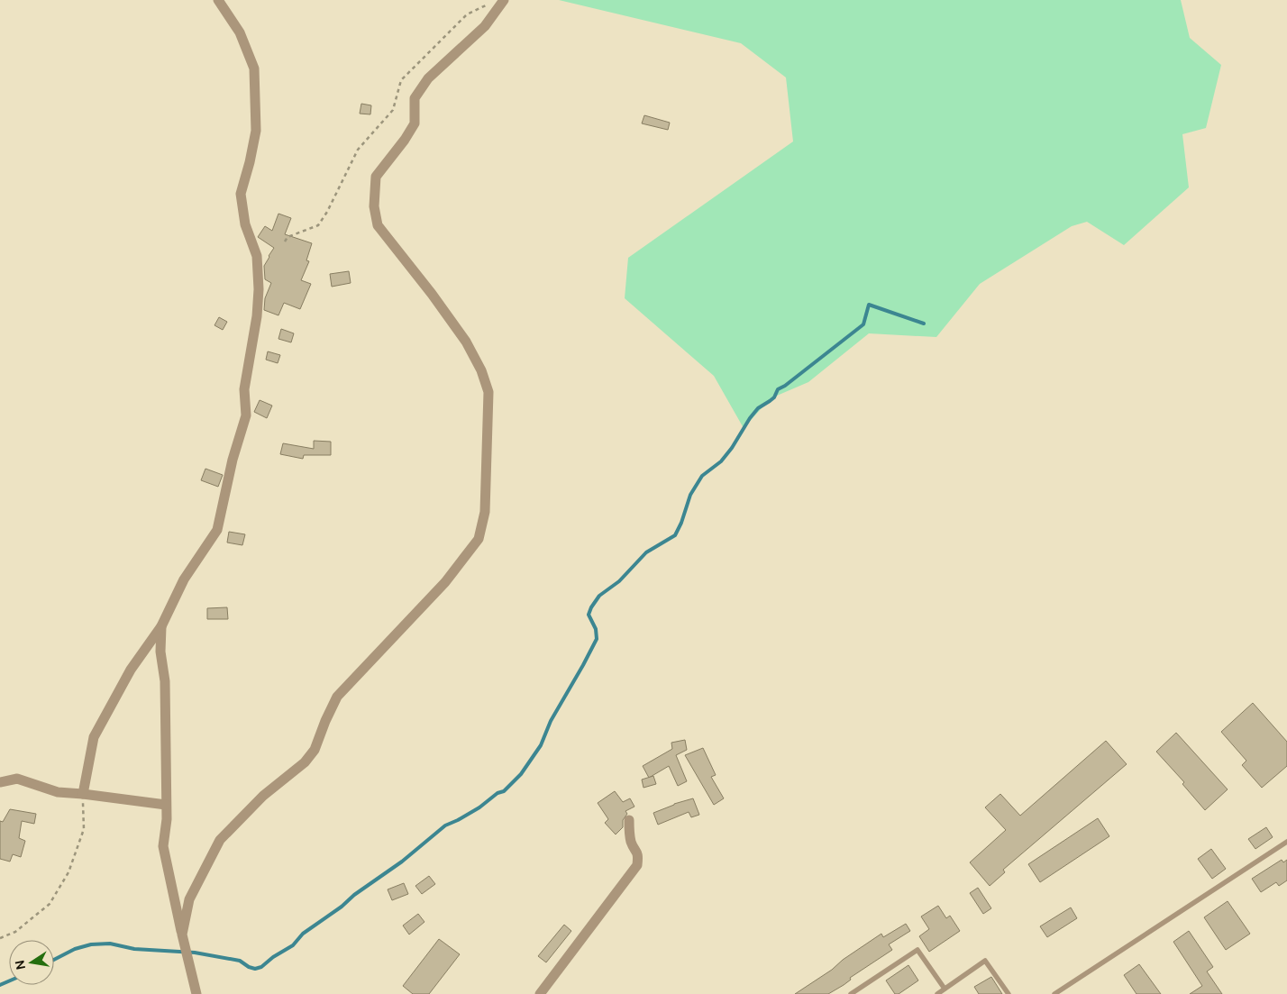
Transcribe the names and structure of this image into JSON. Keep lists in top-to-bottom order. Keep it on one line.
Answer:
{"north":"left"}
